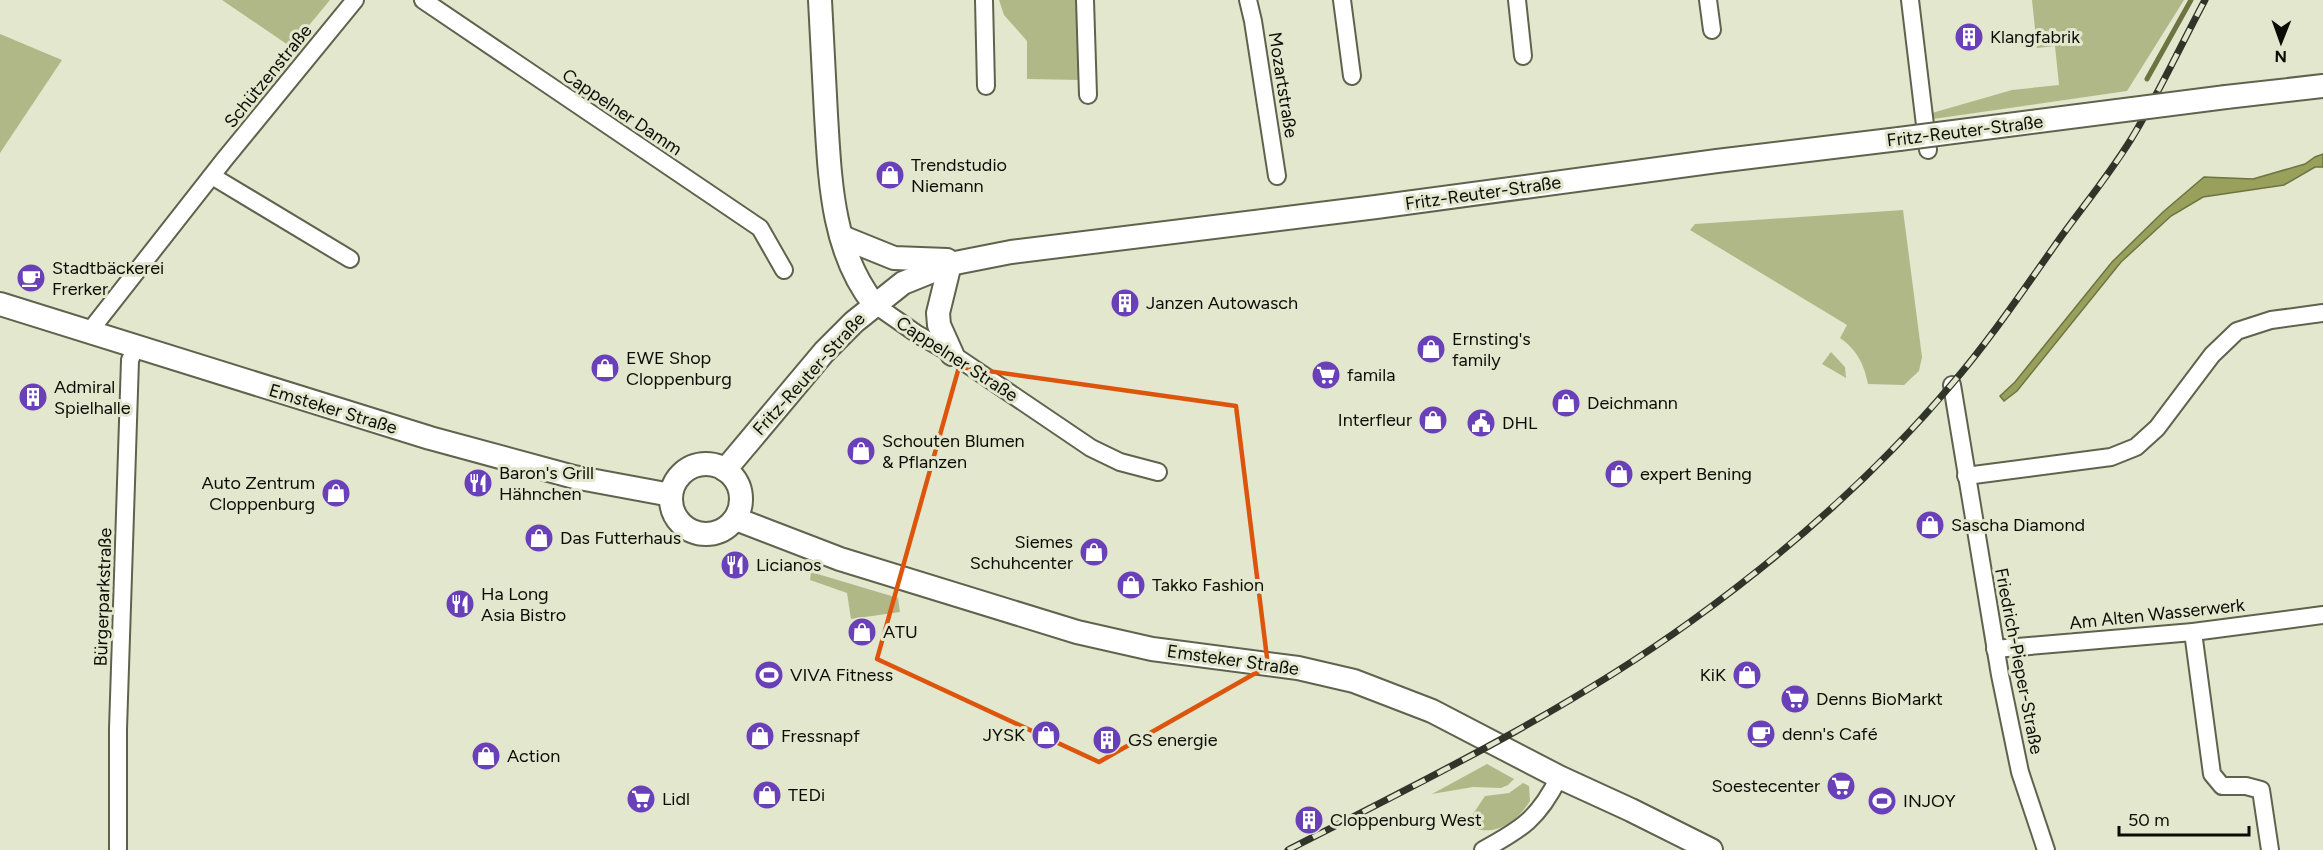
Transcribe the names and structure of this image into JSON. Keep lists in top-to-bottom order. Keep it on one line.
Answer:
{"streets":{"street":["Schützenstraße","Mozartstraße","Cappelner Damm","Fritz-Reuter-Straße","Cappelner Straße","Emsteker Straße","Bürgerparkstraße","Am Alten Wasserwerk","Friedrich-Pieper-Straße"]},"crossings":[["Schützenstraße","Emsteker Straße"],["Fritz-Reuter-Straße","Cappelner Straße"],["Fritz-Reuter-Straße","Emsteker Straße"],["Emsteker Straße","Bürgerparkstraße"],["Am Alten Wasserwerk","Friedrich-Pieper-Straße"]],"places":{"building":["Klangfabrik","Janzen Autowasch","Admiral Spielhalle","GS energie","Cloppenburg West"],"shop":["Trendstudio Niemann","Ernsting's family","EWE Shop Cloppenburg","Deichmann","Interfleur","Schouten Blumen & Pflanzen","expert Bening","Auto Zentrum Cloppenburg","Sascha Diamond","Das Futterhaus","Siemes Schuhcenter","Takko Fashion","ATU","KiK","JYSK","Fressnapf","Action","TEDi"],"cafe":["Stadtbäckerei Frerker","denn's Café"],"supermarket":["famila","Denns BioMarkt","Soestecenter","Lidl"],"public building":["DHL"],"restaurant":["Baron's Grill Hähnchen","Licianos","Ha Long Asia Bistro"],"sports":["VIVA Fitness","INJOY"]},"scale_bar":"50 m","north":"bottom"}
